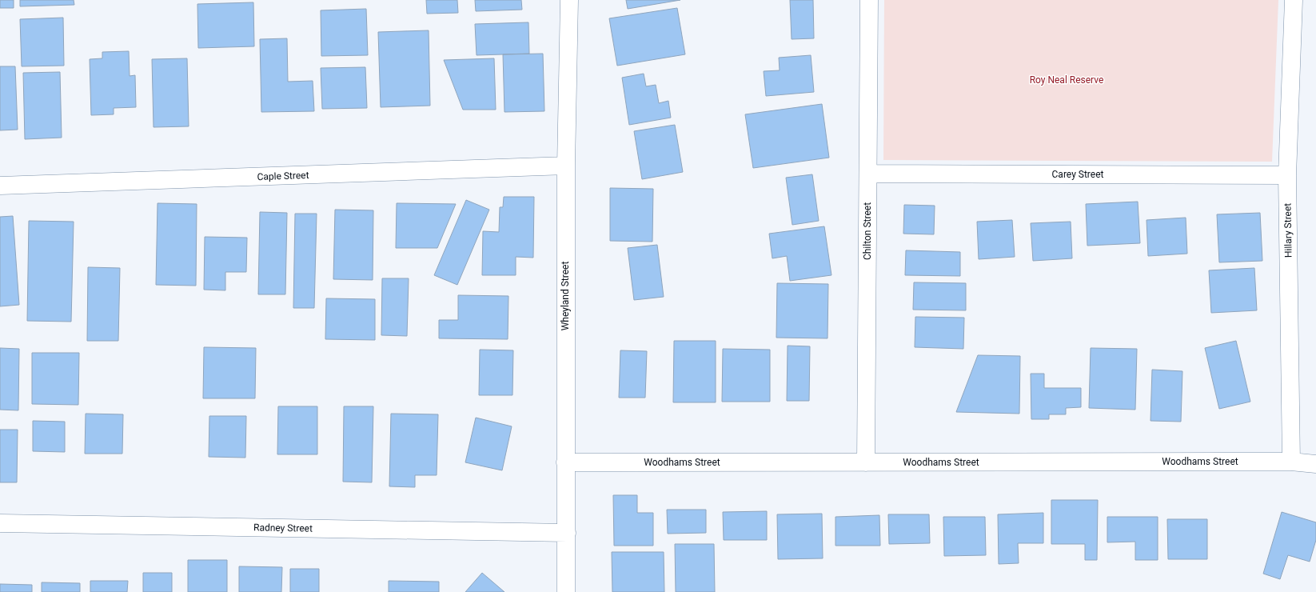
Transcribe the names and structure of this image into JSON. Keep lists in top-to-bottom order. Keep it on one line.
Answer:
{"streets":{"street":["Carey Street","Caple Street","Hillary Street","Chilton Street","Wheyland Street","Woodhams Street","Radney Street"]},"crossings":[["Carey Street","Hillary Street"],["Carey Street","Chilton Street"],["Caple Street","Wheyland Street"],["Hillary Street","Woodhams Street"],["Chilton Street","Woodhams Street"],["Wheyland Street","Woodhams Street"],["Wheyland Street","Radney Street"]],"parks":["Roy Neal Reserve"]}
